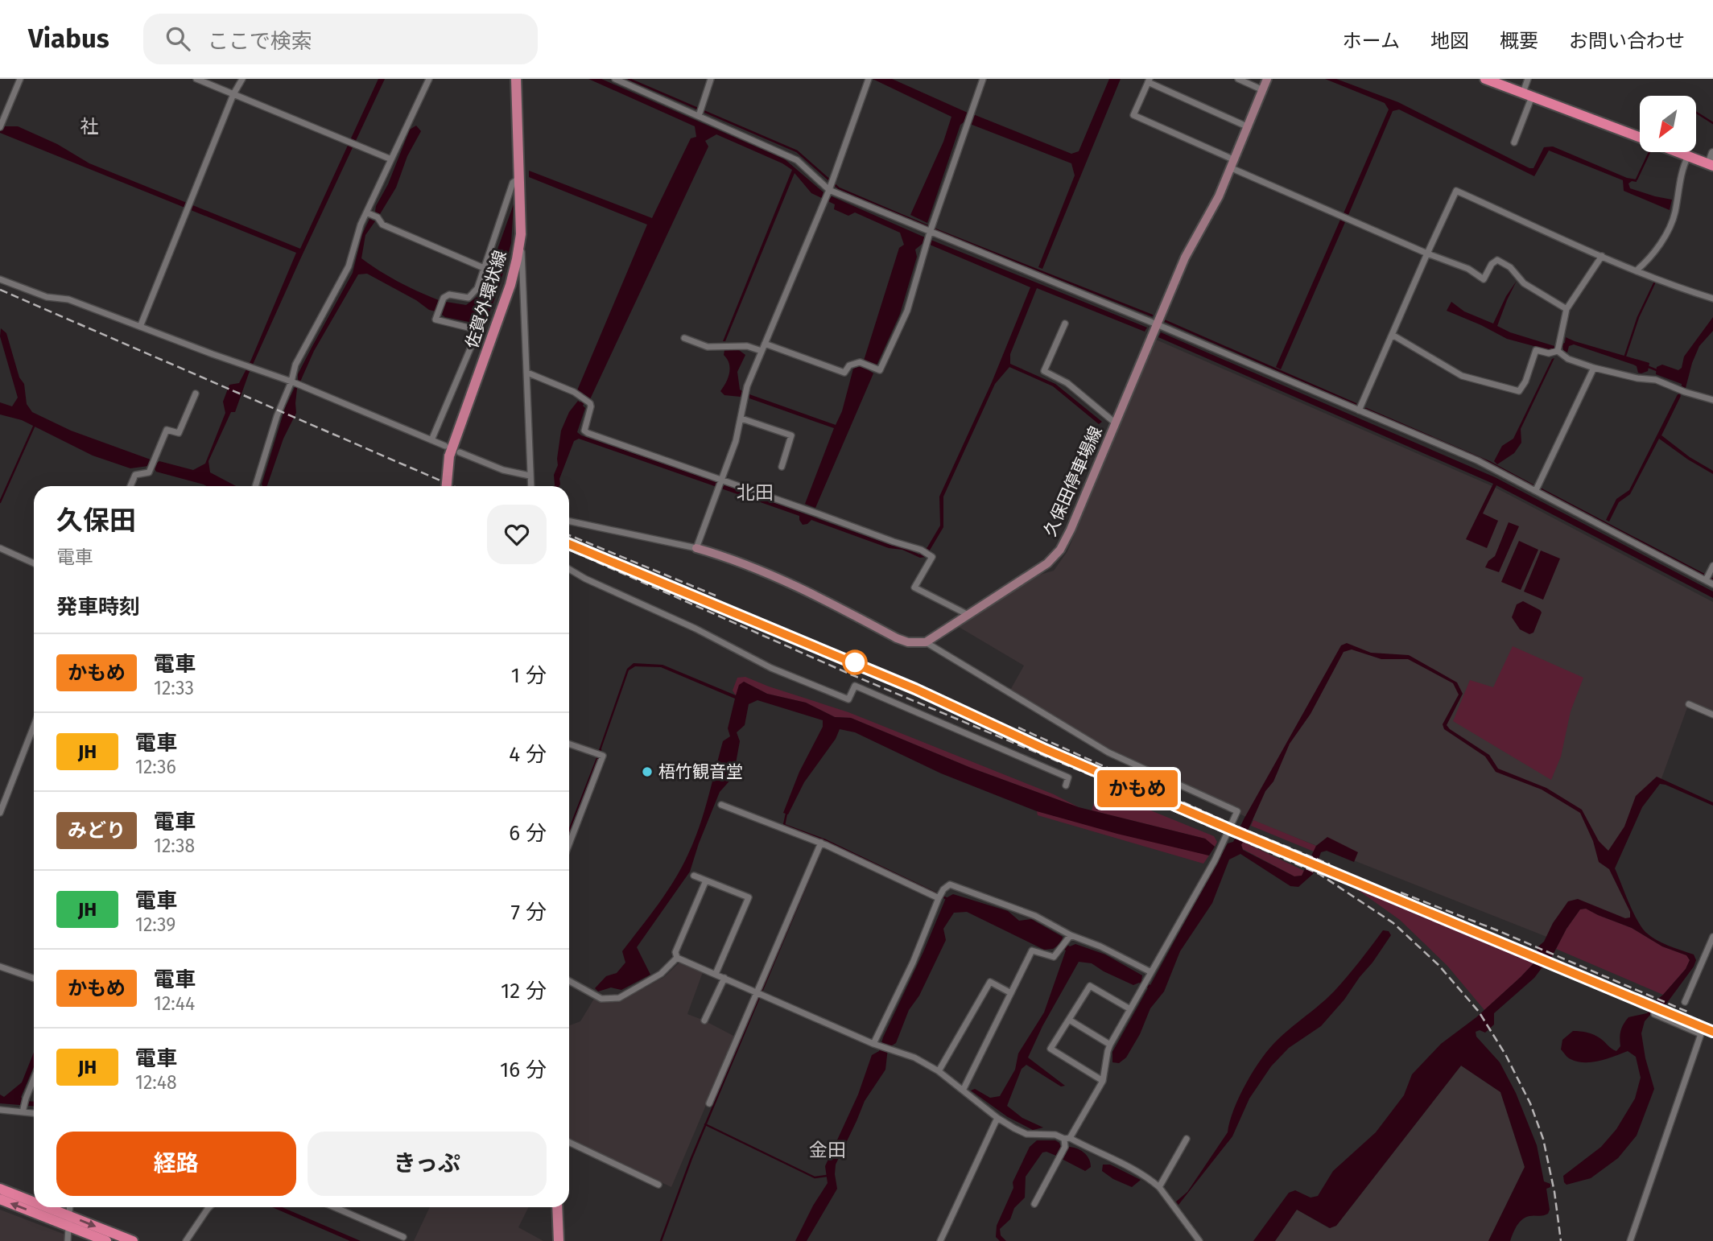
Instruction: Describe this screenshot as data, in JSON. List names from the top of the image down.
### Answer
{
  "streets": {
    "main road": ["佐賀外環状線", "久保田停車場線"]
  },
  "districts": ["社", "北田", "金田"],
  "places": ["梧竹観音堂"],
  "north": "bottom left",
  "page": {
    "header": "Viabus",
    "search": "ここで検索",
    "nav": [
      "ホーム",
      "地図",
      "概要",
      "お問い合わせ"
    ],
    "on_map": "かもめ",
    "heading": [
      ["久保田", "電車"],
      "発車時刻"
    ],
    "list": [
      {
        "mark": "かもめ",
        "name": "電車",
        "note": "12:33",
        "value": "1 分"
      },
      {
        "mark": "JH",
        "name": "電車",
        "note": "12:36",
        "value": "4 分"
      },
      {
        "mark": "みどり",
        "name": "電車",
        "note": "12:38",
        "value": "6 分"
      },
      {
        "mark": "JH",
        "name": "電車",
        "note": "12:39",
        "value": "7 分"
      },
      {
        "mark": "かもめ",
        "name": "電車",
        "note": "12:44",
        "value": "12 分"
      },
      {
        "mark": "JH",
        "name": "電車",
        "note": "12:48",
        "value": "16 分"
      }
    ],
    "buttons": ["経路", "きっぷ"]
  }
}
